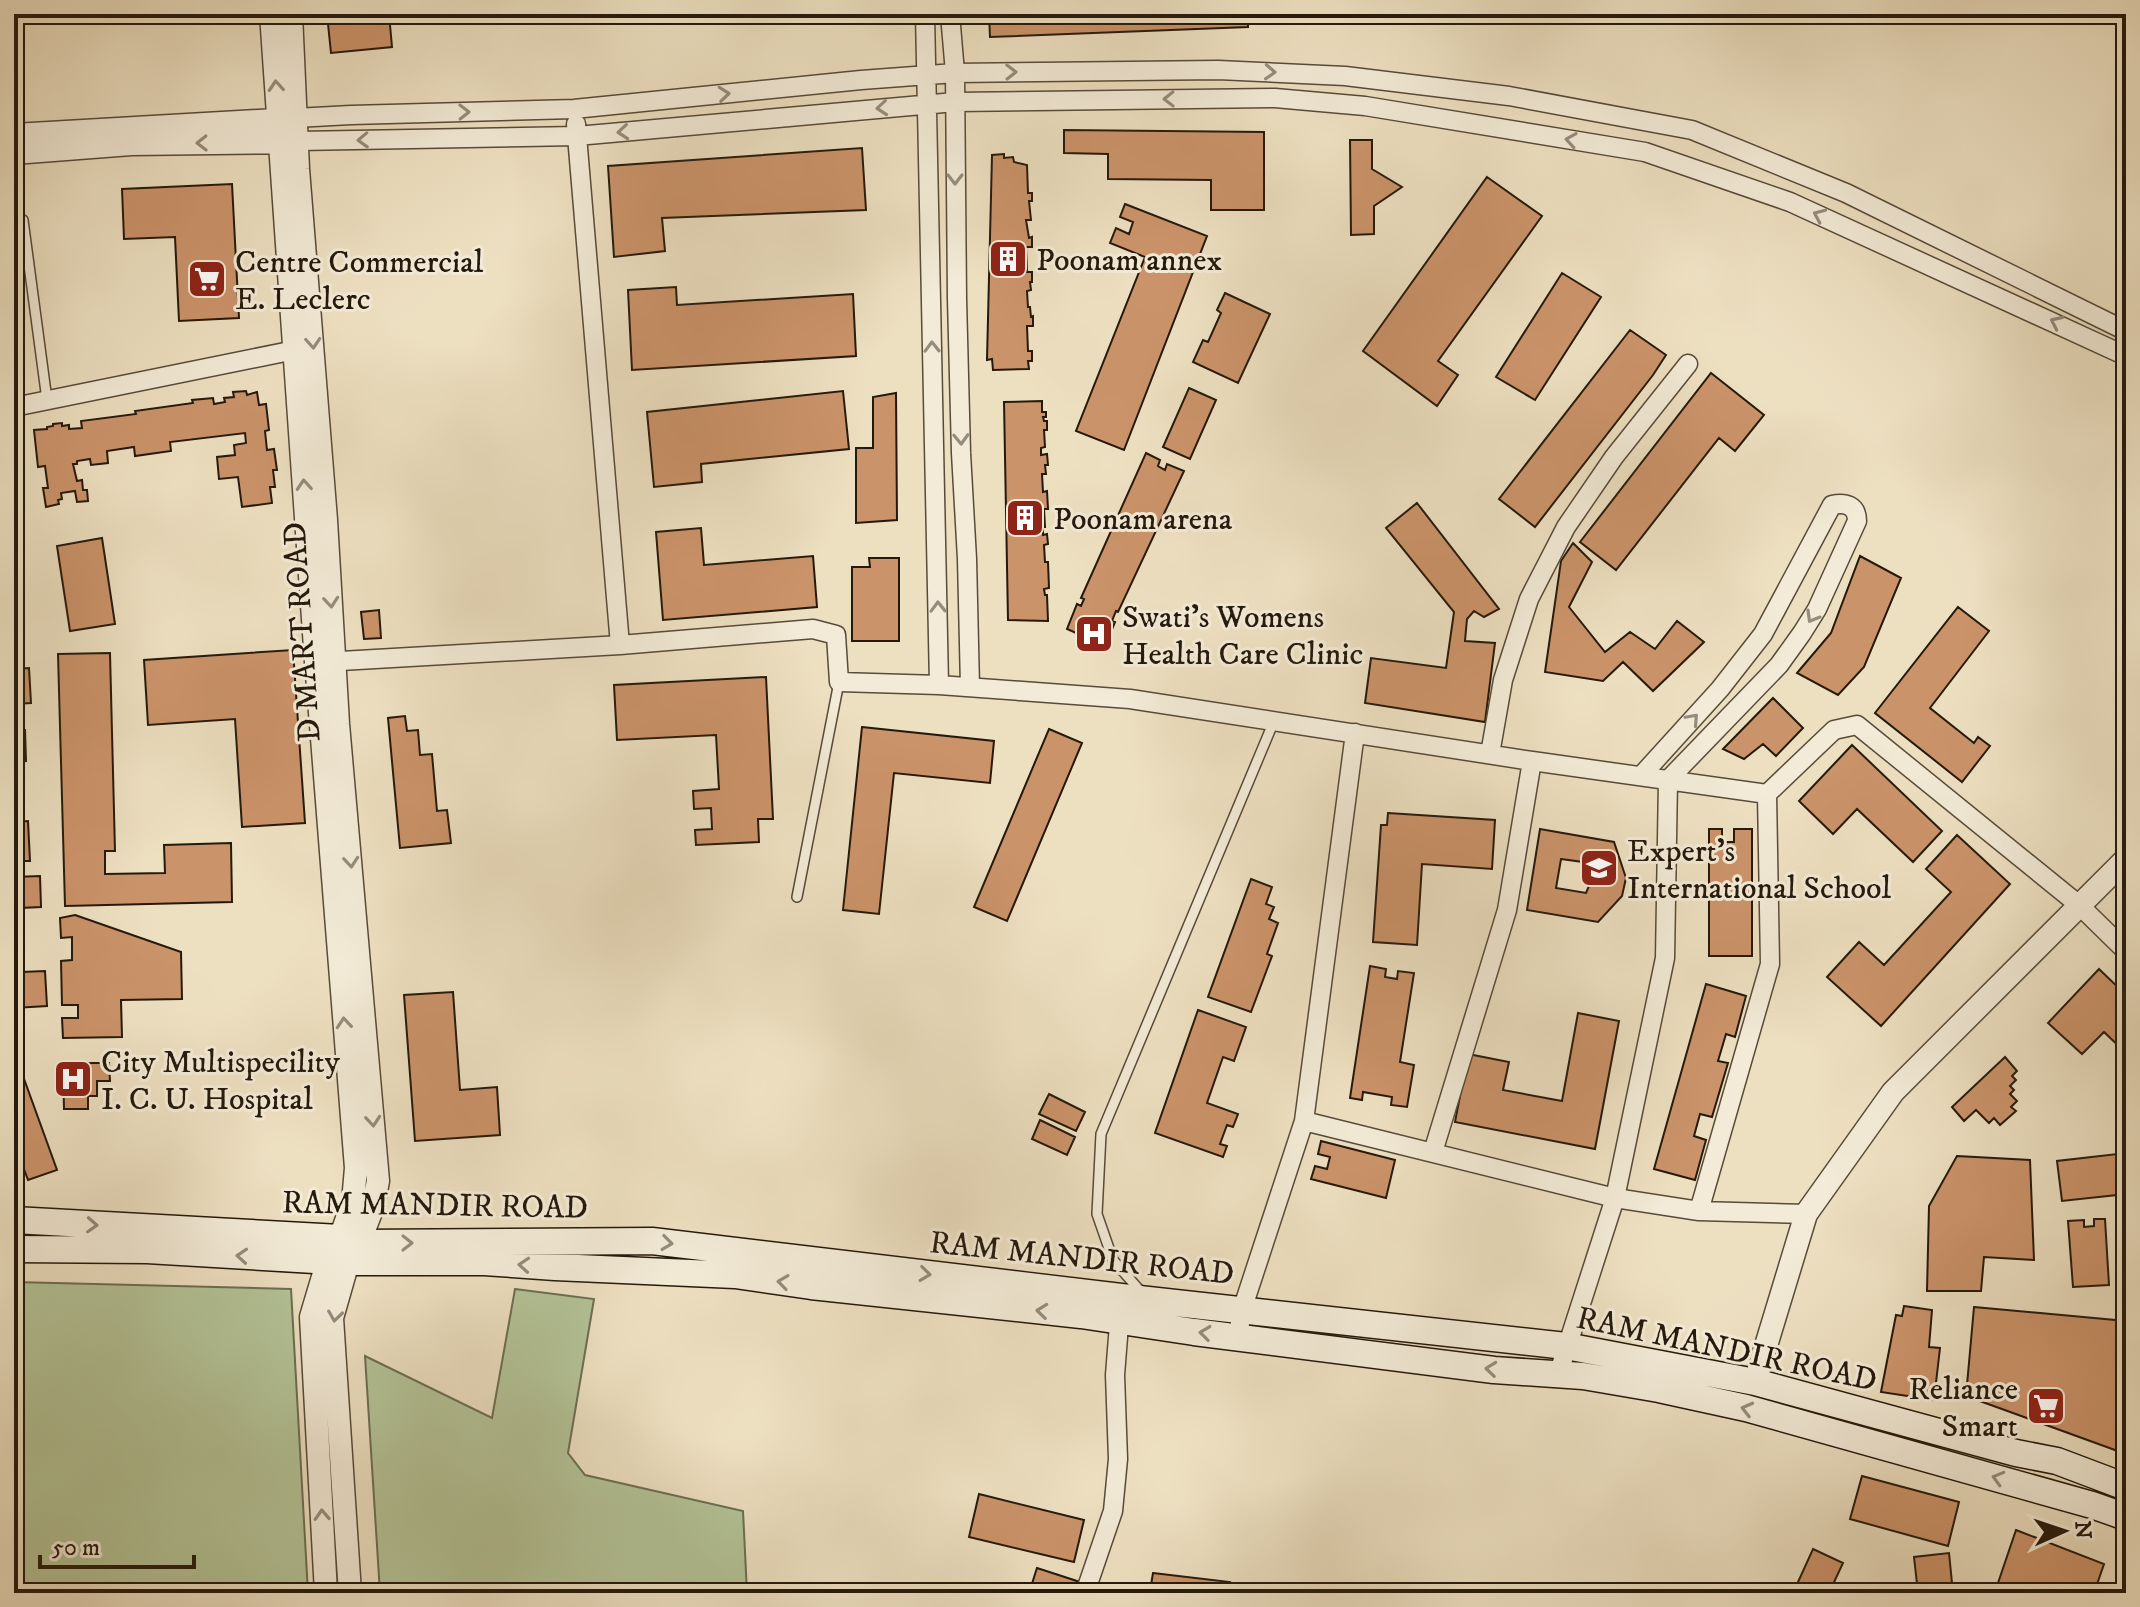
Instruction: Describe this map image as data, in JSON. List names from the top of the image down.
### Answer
{
  "streets": {
    "main road": ["RAM MANDIR ROAD"],
    "street": ["D MART ROAD"]
  },
  "crossings": [
    ["D MART ROAD", "RAM MANDIR ROAD"]
  ],
  "places": {
    "building": ["Poonam annex", "Poonam arena"],
    "supermarket": ["Centre Commercial E. Leclerc", "Reliance Smart"],
    "hospital": ["Swati's Womens Health Care Clinic", "City Multispecility I. C. U. Hospital"],
    "school or university": ["Expert's International School"]
  },
  "scale_bar": "50 m",
  "north": "right"
}
